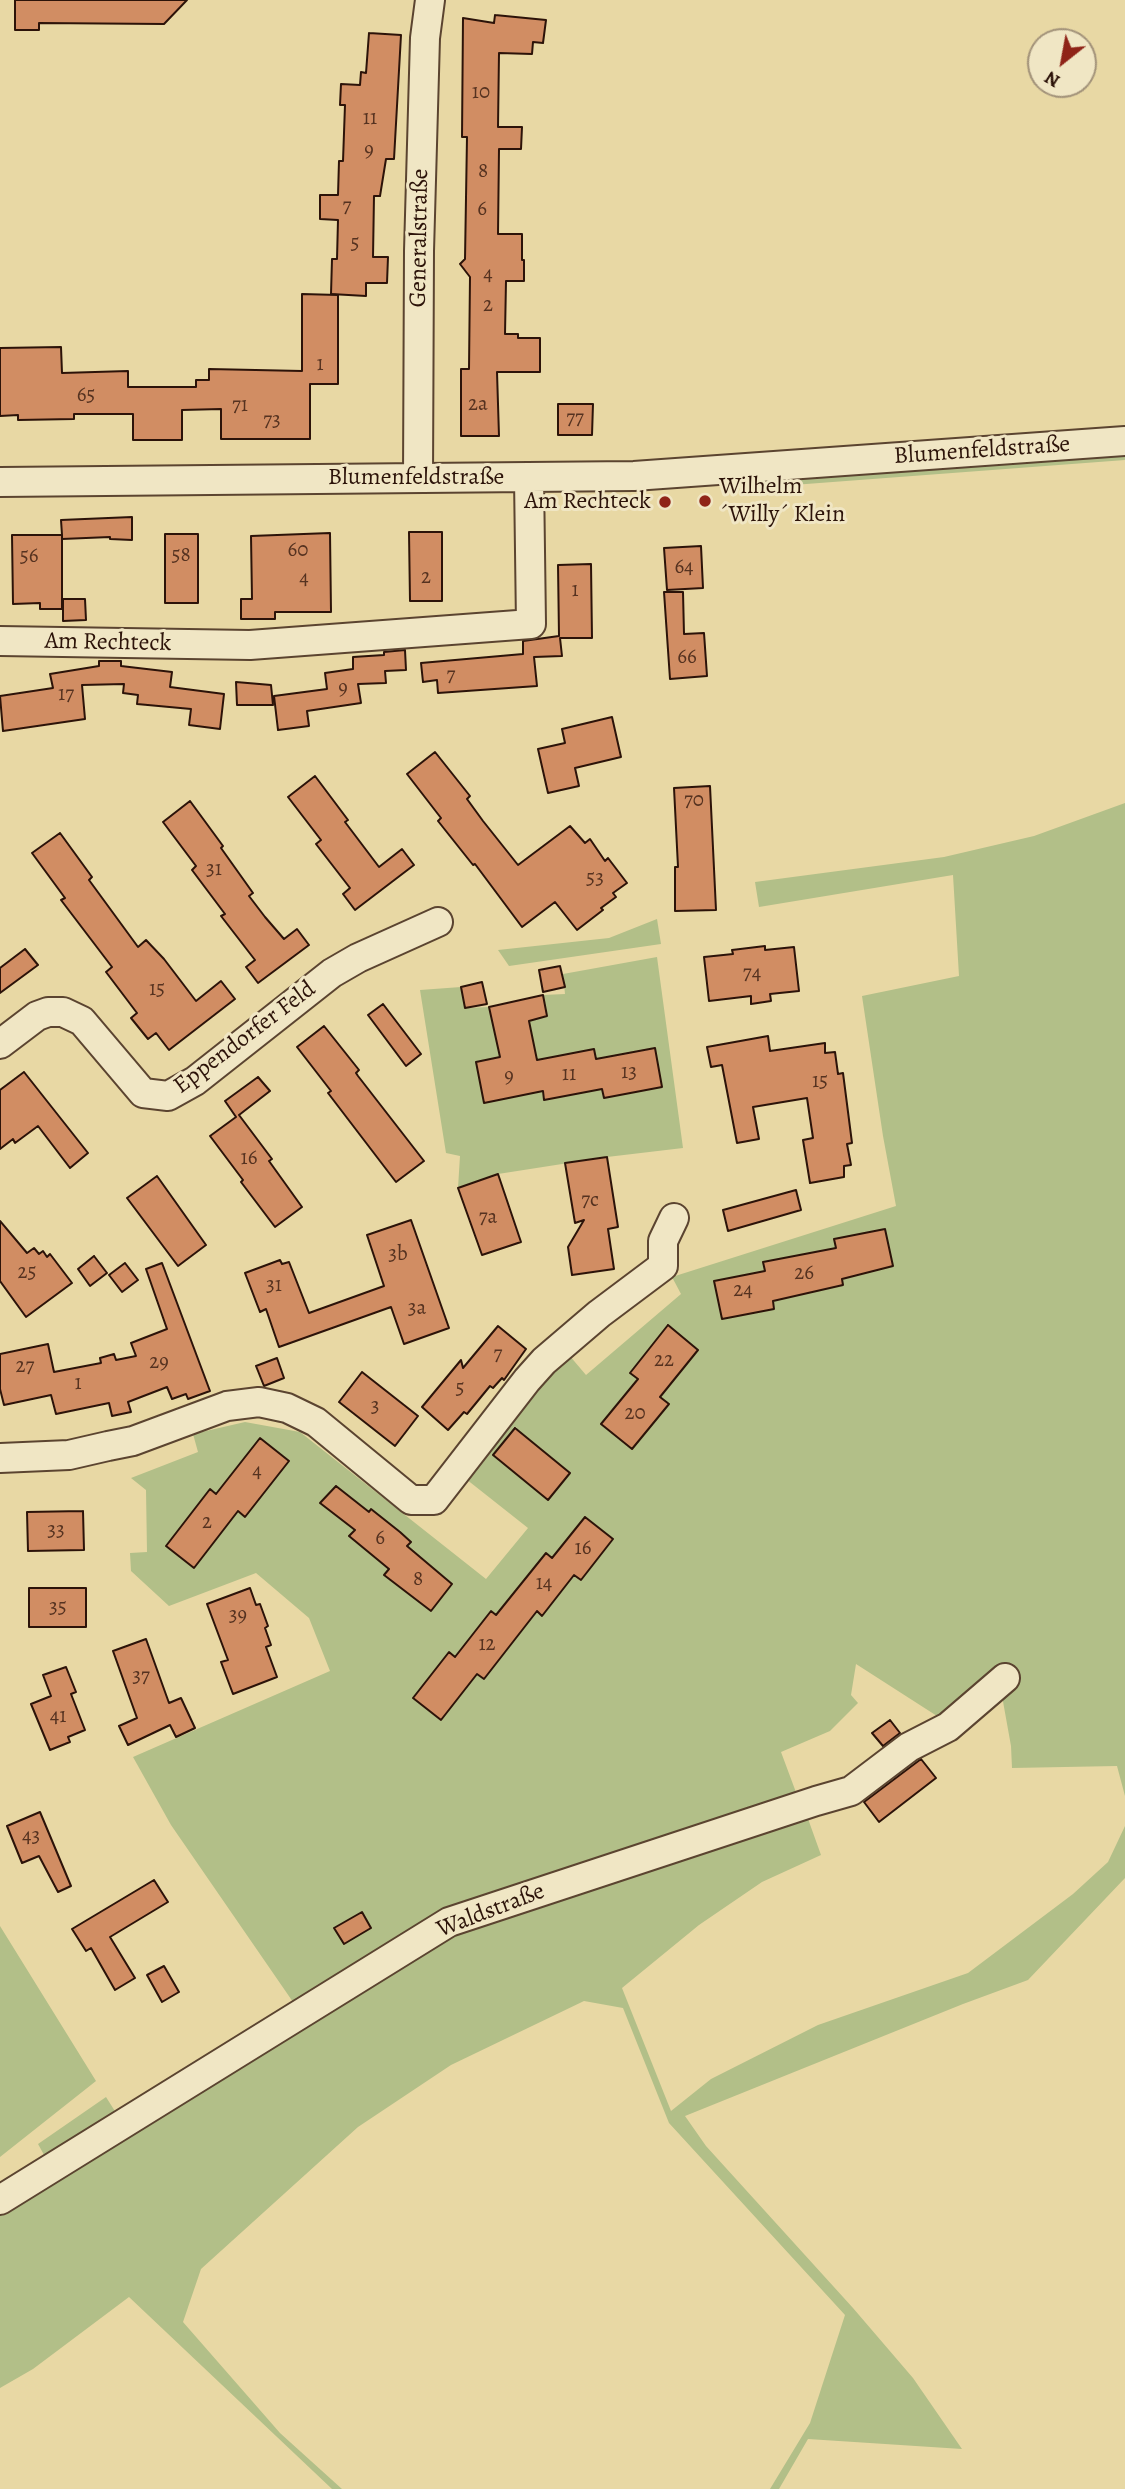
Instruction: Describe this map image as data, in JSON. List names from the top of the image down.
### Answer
{
  "streets": {
    "street": [
      "Generalstraße",
      "Blumenfeldstraße",
      "Am Rechteck",
      "Eppendorfer Feld",
      "Waldstraße"
    ]
  },
  "crossings": [
    ["Generalstraße", "Blumenfeldstraße"],
    ["Blumenfeldstraße", "Am Rechteck"]
  ],
  "places": ["Wilhelm ´Willy´ Klein", "Am Rechteck"],
  "house_numbers": [
    "10",
    "11",
    "9",
    "8",
    "7",
    "6",
    "5",
    "4",
    "2",
    "1",
    "65",
    "2a",
    "71",
    "77",
    "73",
    "60",
    "58",
    "56",
    "64",
    "2",
    "4",
    "1",
    "66",
    "7",
    "9",
    "17",
    "70",
    "31",
    "53",
    "74",
    "15",
    "13",
    "11",
    "9",
    "15",
    "16",
    "7c",
    "7a",
    "3b",
    "25",
    "26",
    "31",
    "24",
    "3a",
    "7",
    "22",
    "29",
    "27",
    "1",
    "5",
    "3",
    "20",
    "4",
    "2",
    "33",
    "6",
    "16",
    "8",
    "14",
    "35",
    "39",
    "12",
    "37",
    "41",
    "43"
  ],
  "north": "bottom left"
}
